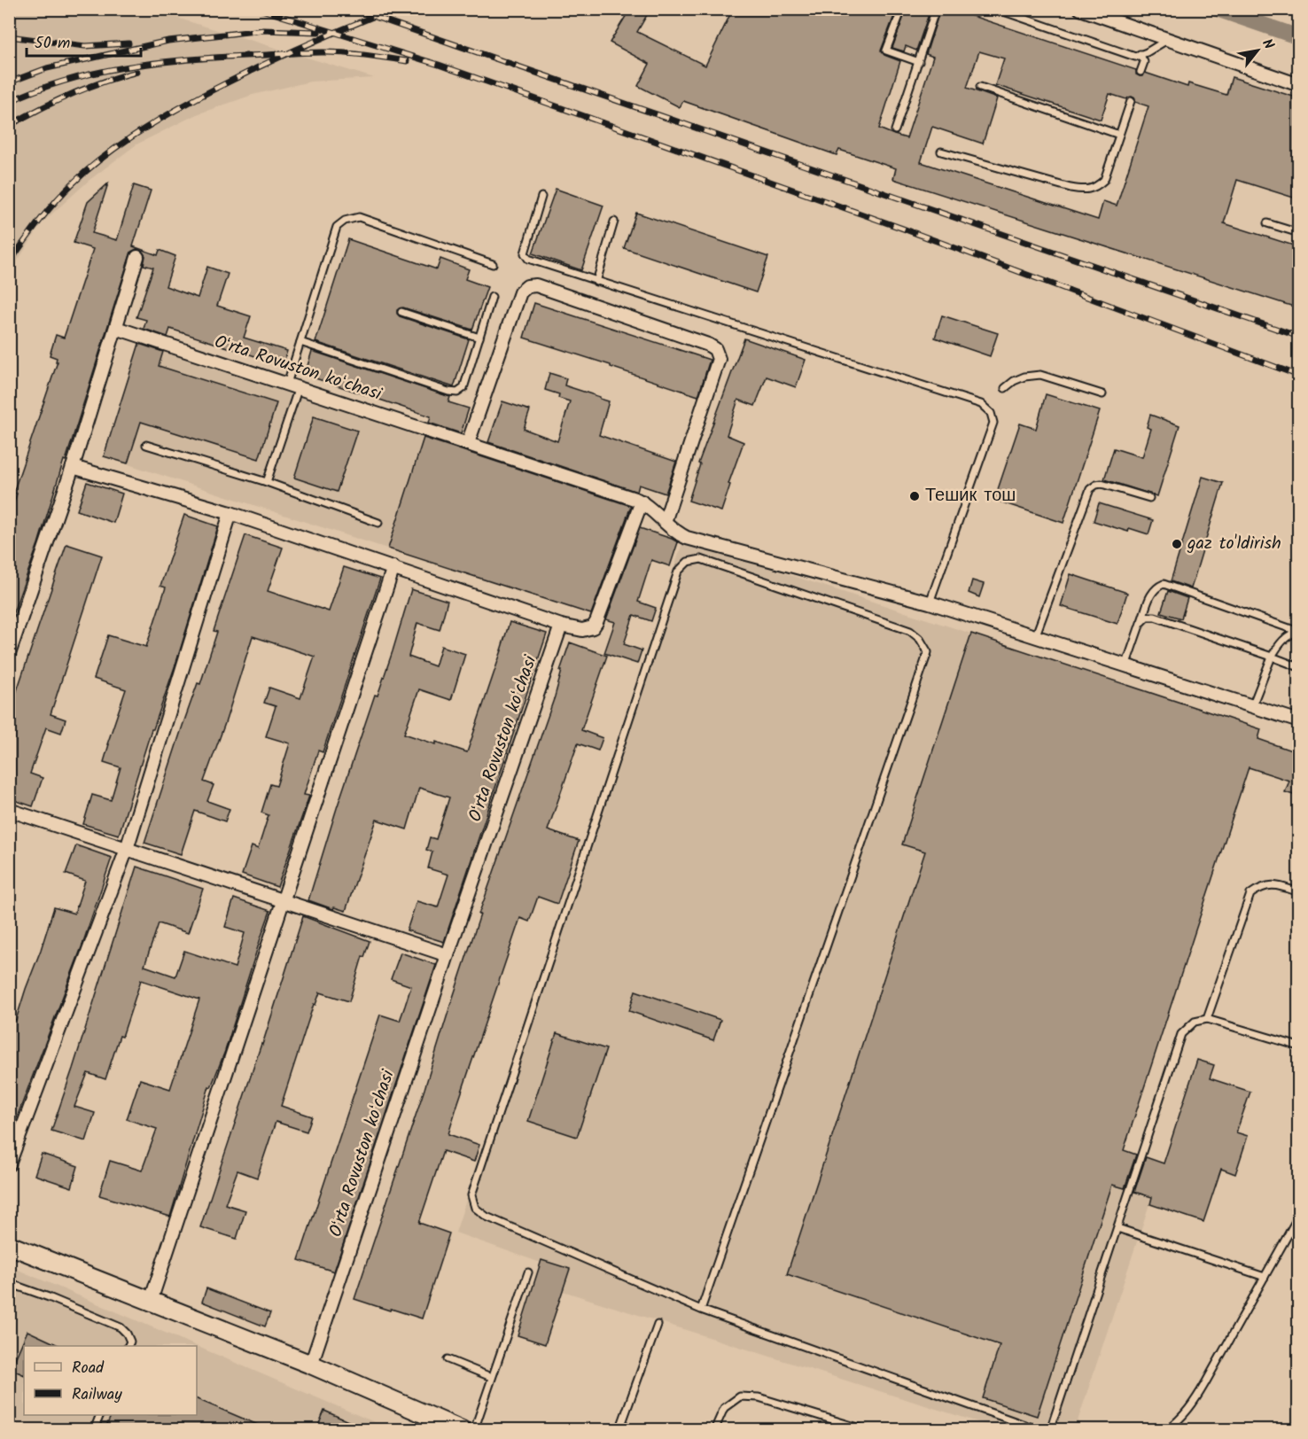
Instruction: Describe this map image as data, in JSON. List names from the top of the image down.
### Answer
{
  "streets": {
    "street": ["Oʻrta Rovuston koʻchasi"]
  },
  "places": ["Тешик тош", "gaz to'ldirish"],
  "legend": ["Road", "Railway"],
  "scale_bar": "50 m",
  "north": "top right"
}
